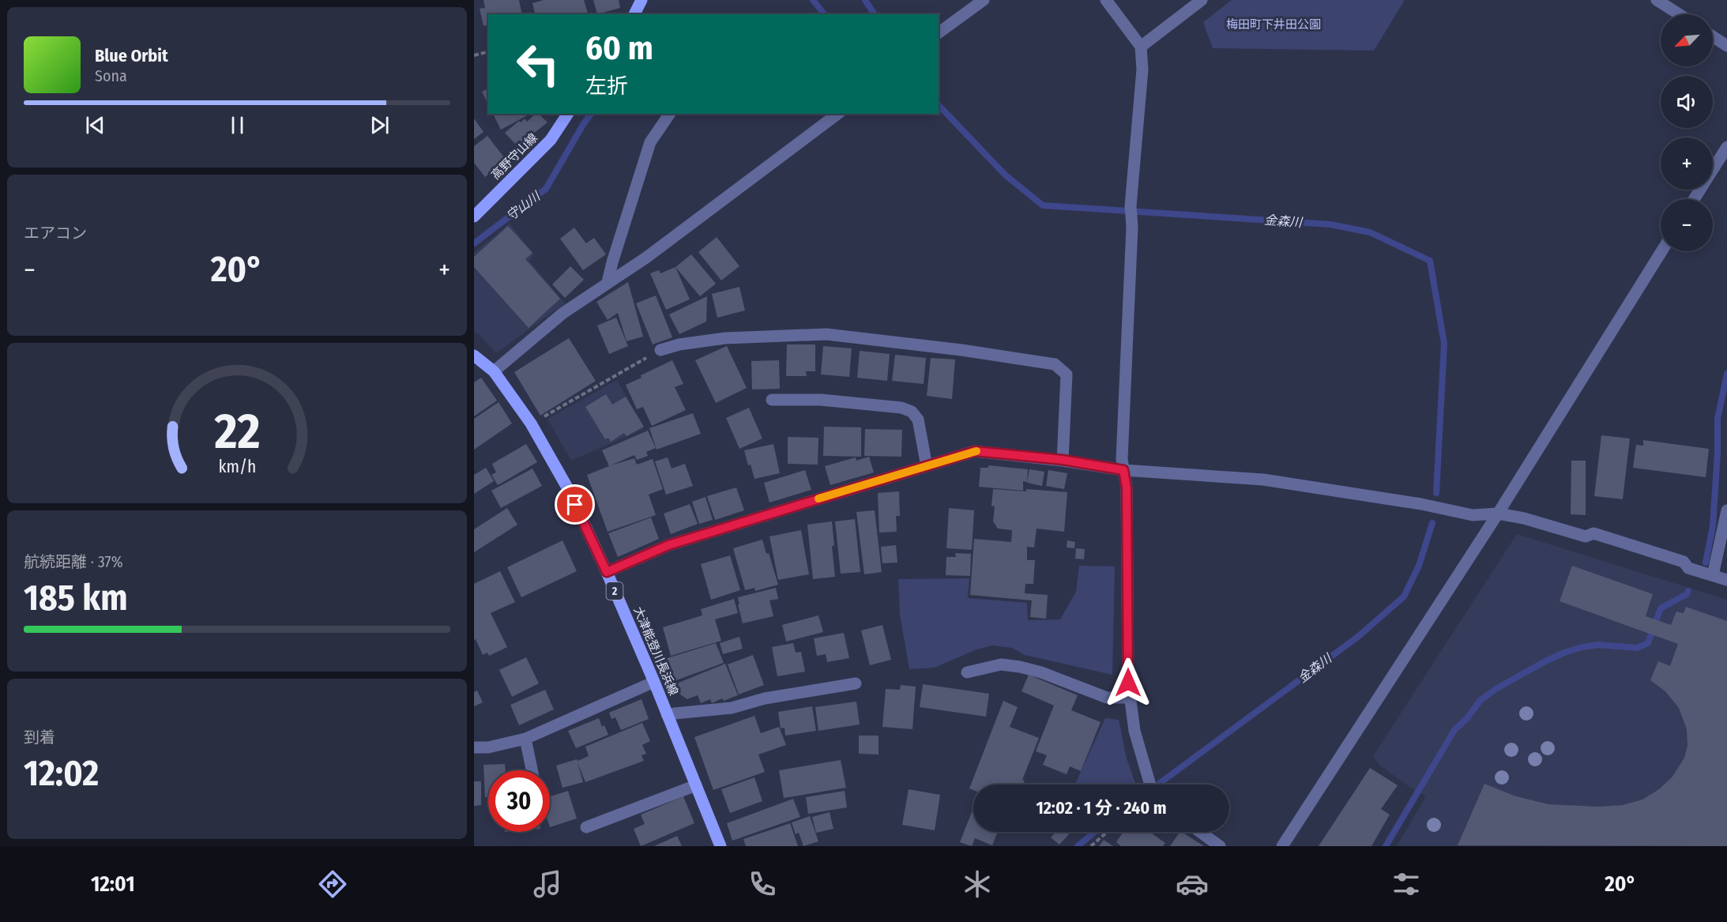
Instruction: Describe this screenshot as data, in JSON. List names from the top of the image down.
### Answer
{
  "streets": {
    "main road": ["高野守山線", "2", "大津能登川長浜線"]
  },
  "water": ["守山川", "金森川"],
  "parks": ["梅田町下井田公園"],
  "north": "bottom left",
  "page": {
    "map_buttons": ["+", "−"],
    "turn": ["60 m", "左折"],
    "song": ["Blue Orbit", "Sona"],
    "tile": [
      "エアコン",
      ["航続距離 · 37%", "185 km"],
      ["到着", "12:02"]
    ],
    "heat": ["−", "20°", "+"],
    "limit": "30",
    "trip": "12:02 · 1 分 · 240 m",
    "tabs": ["12:01", "20°"],
    "gauge": ["22", "km/h"]
  }
}
